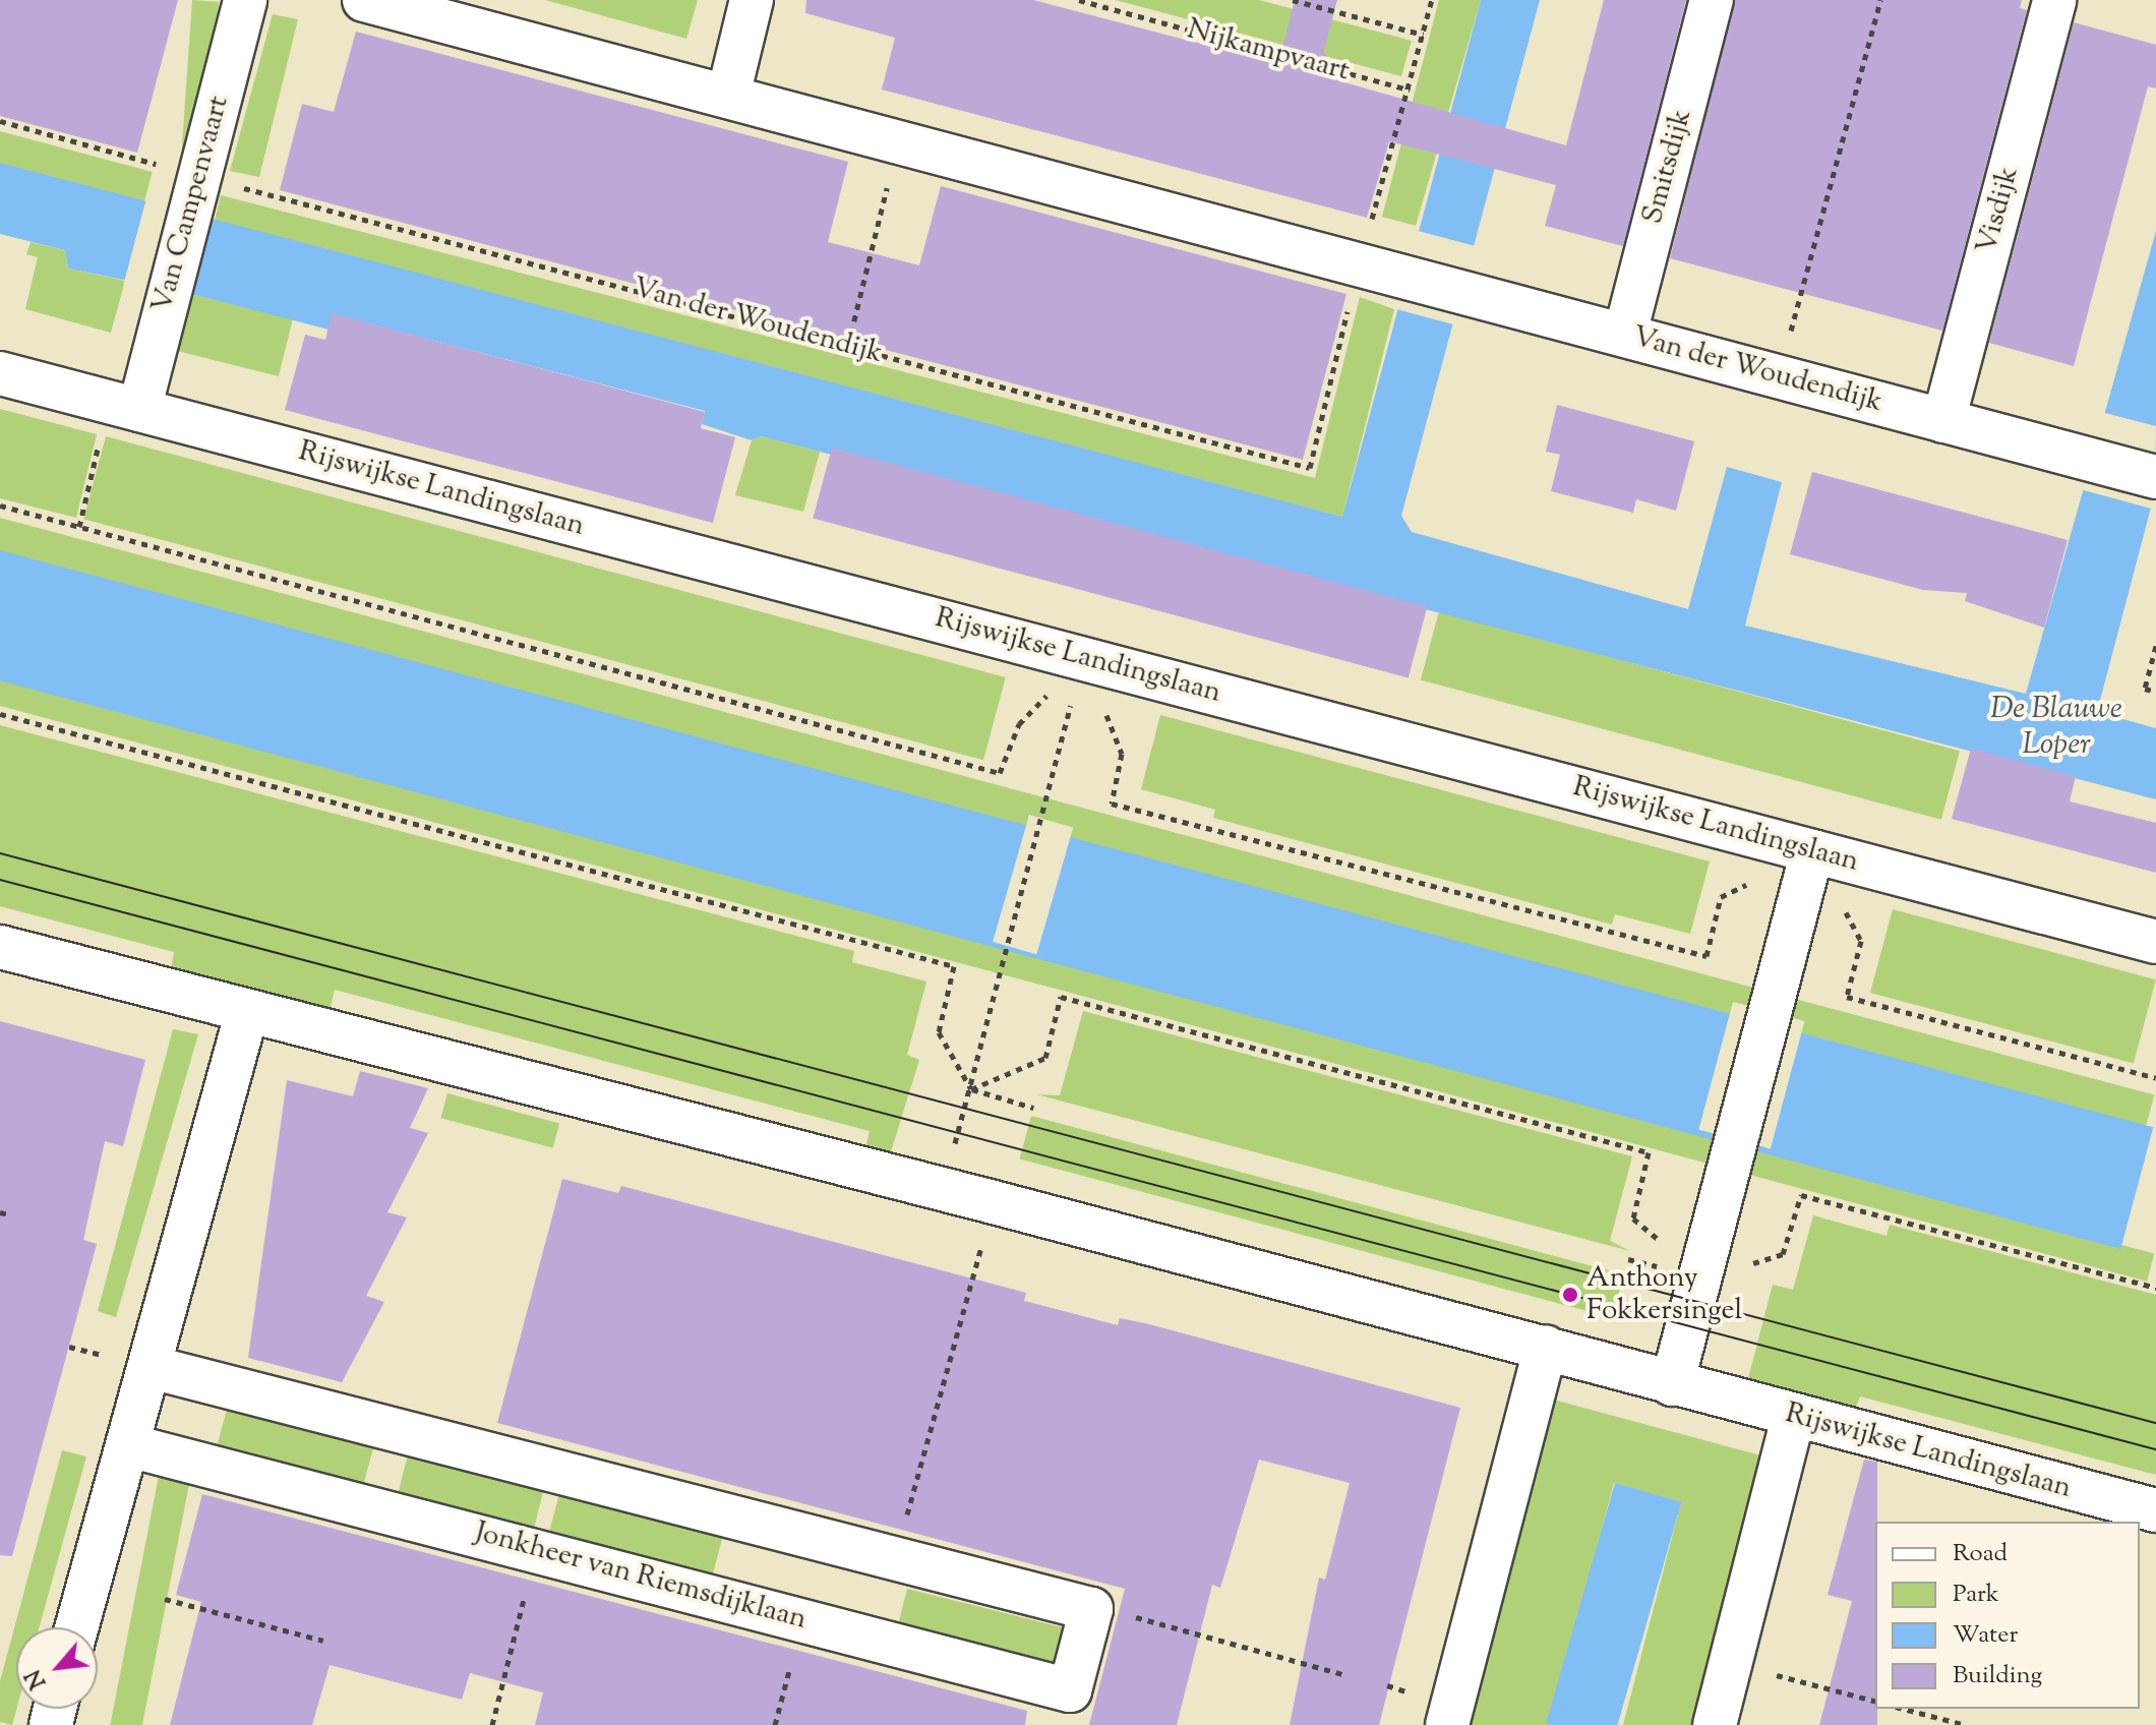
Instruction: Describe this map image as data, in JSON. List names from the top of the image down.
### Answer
{
  "streets": {
    "street": [
      "Smitsdijk",
      "Van Campenvaart",
      "Visdijk",
      "Van der Woudendijk",
      "Rijswijkse Landingslaan",
      "Jonkheer van Riemsdijklaan"
    ],
    "path": ["Nijkampvaart"]
  },
  "crossings": [
    ["Smitsdijk", "Van der Woudendijk"],
    ["Van Campenvaart", "Van der Woudendijk"],
    ["Van Campenvaart", "Rijswijkse Landingslaan"],
    ["Visdijk", "Van der Woudendijk"]
  ],
  "water": ["De Blauwe Loper"],
  "places": ["Anthony Fokkersingel"],
  "legend": [
    "Road",
    "Park",
    "Water",
    "Building"
  ],
  "north": "bottom left"
}
